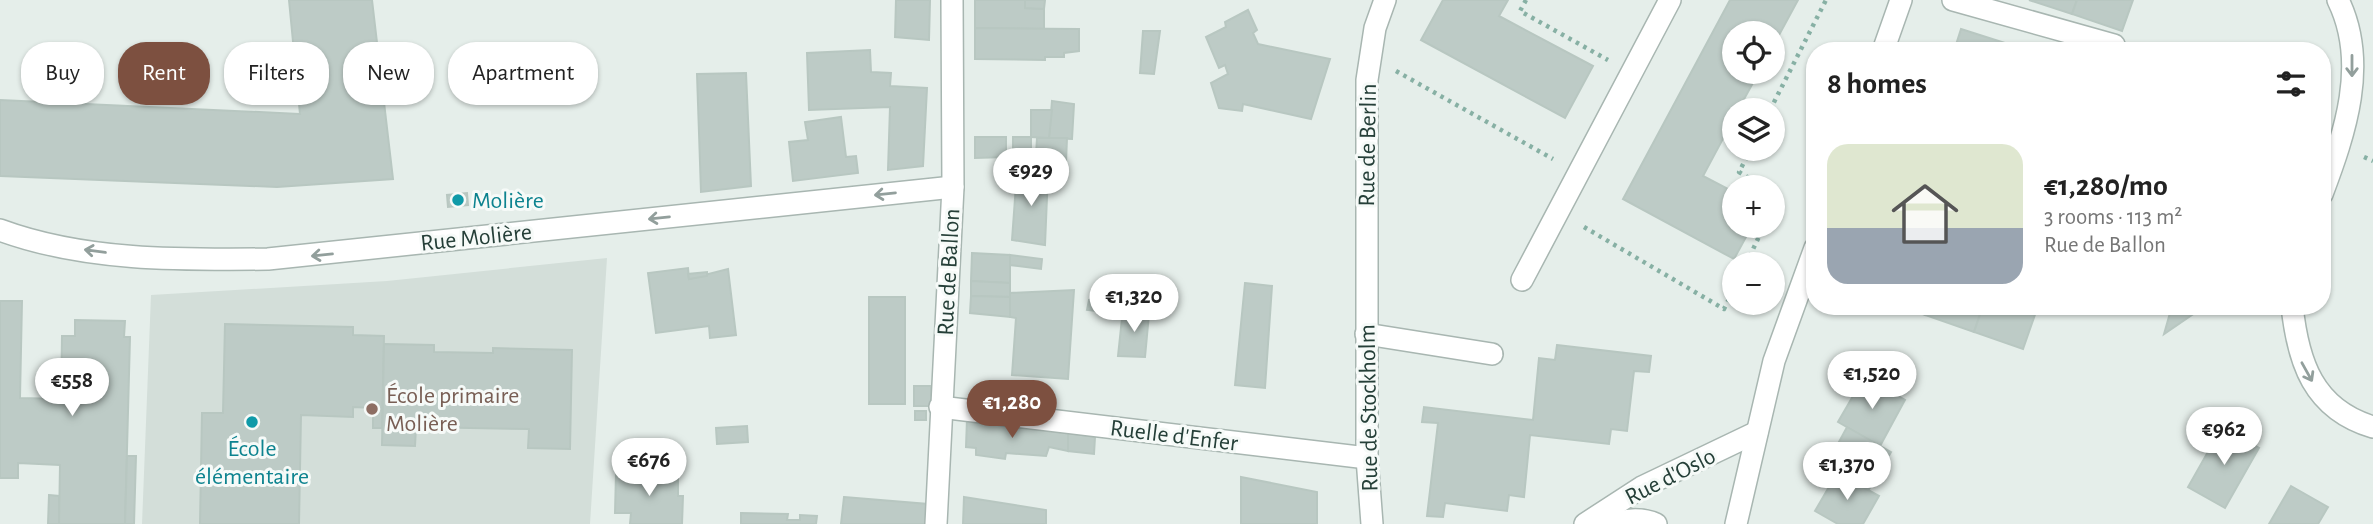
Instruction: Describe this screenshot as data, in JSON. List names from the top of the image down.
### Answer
{
  "streets": {
    "street": [
      "Rue de Berlin",
      "Rue Molière",
      "Rue de Ballon",
      "Rue de Stockholm",
      "Ruelle d'Enfer",
      "Rue d'Oslo"
    ]
  },
  "crossings": [
    ["Rue de Berlin", "Rue de Stockholm"],
    ["Rue Molière", "Rue de Ballon"],
    ["Rue de Ballon", "Ruelle d'Enfer"],
    ["Rue de Stockholm", "Ruelle d'Enfer"]
  ],
  "one_way": ["Rue Molière"],
  "places": ["Molière", "École primaire Molière", "École élémentaire"],
  "page": {
    "map_buttons": ["+", "−"],
    "chip": [
      "Buy",
      "Rent",
      "Filters",
      "New",
      "Apartment"
    ],
    "heading": "8 homes",
    "list": [
      {
        "name": "€1,280/mo",
        "note": "3 rooms · 113 m² · Rue de Ballon"
      }
    ],
    "price": [
      "€929",
      "€1,320",
      "€1,520",
      "€558",
      "€1,280",
      "€962",
      "€676",
      "€1,370"
    ]
  }
}
